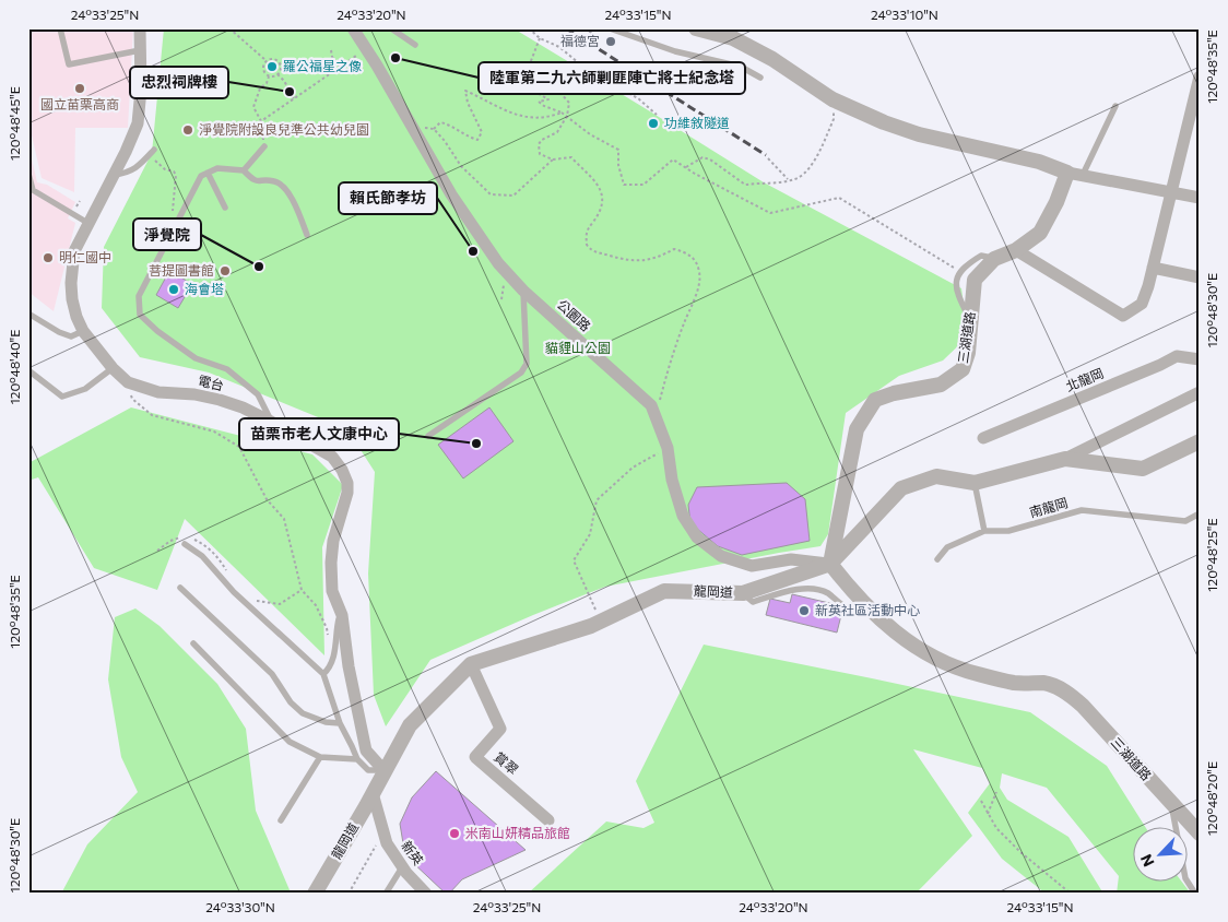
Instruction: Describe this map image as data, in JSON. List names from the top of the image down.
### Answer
{
  "streets": {
    "street": [
      "公園路",
      "三湖道路",
      "北龍岡",
      "電台",
      "龍岡道",
      "賞翠",
      "新英"
    ],
    "lane": ["南龍岡"]
  },
  "crossings": [
    ["公園路", "三湖道路"],
    ["公園路", "龍岡道"],
    ["三湖道路", "龍岡道"],
    ["電台", "龍岡道"],
    ["龍岡道", "賞翠"],
    ["龍岡道", "新英"]
  ],
  "parks": ["貓貍山公園"],
  "places": [
    "福德宮",
    "陸軍第二九六師剿匪陣亡將士紀念塔",
    "羅公福星之像",
    "國立苗栗高商",
    "忠烈祠牌樓",
    "功維敘隧道",
    "淨覺院附設良兒準公共幼兒園",
    "賴氏節孝坊",
    "明仁國中",
    "淨覺院",
    "菩提圖書館",
    "海會塔",
    "苗栗市老人文康中心",
    "新英社區活動中心",
    "米南山妍精品旅館"
  ],
  "north": "bottom left",
  "coordinates": [
    "24°33'25\"N",
    "24°33'20\"N",
    "24°33'15\"N",
    "24°33'10\"N",
    "120°48'35\"E",
    "120°48'45\"E",
    "120°48'30\"E",
    "120°48'40\"E",
    "120°48'25\"E",
    "120°48'20\"E",
    "24°33'30\"N"
  ]
}
